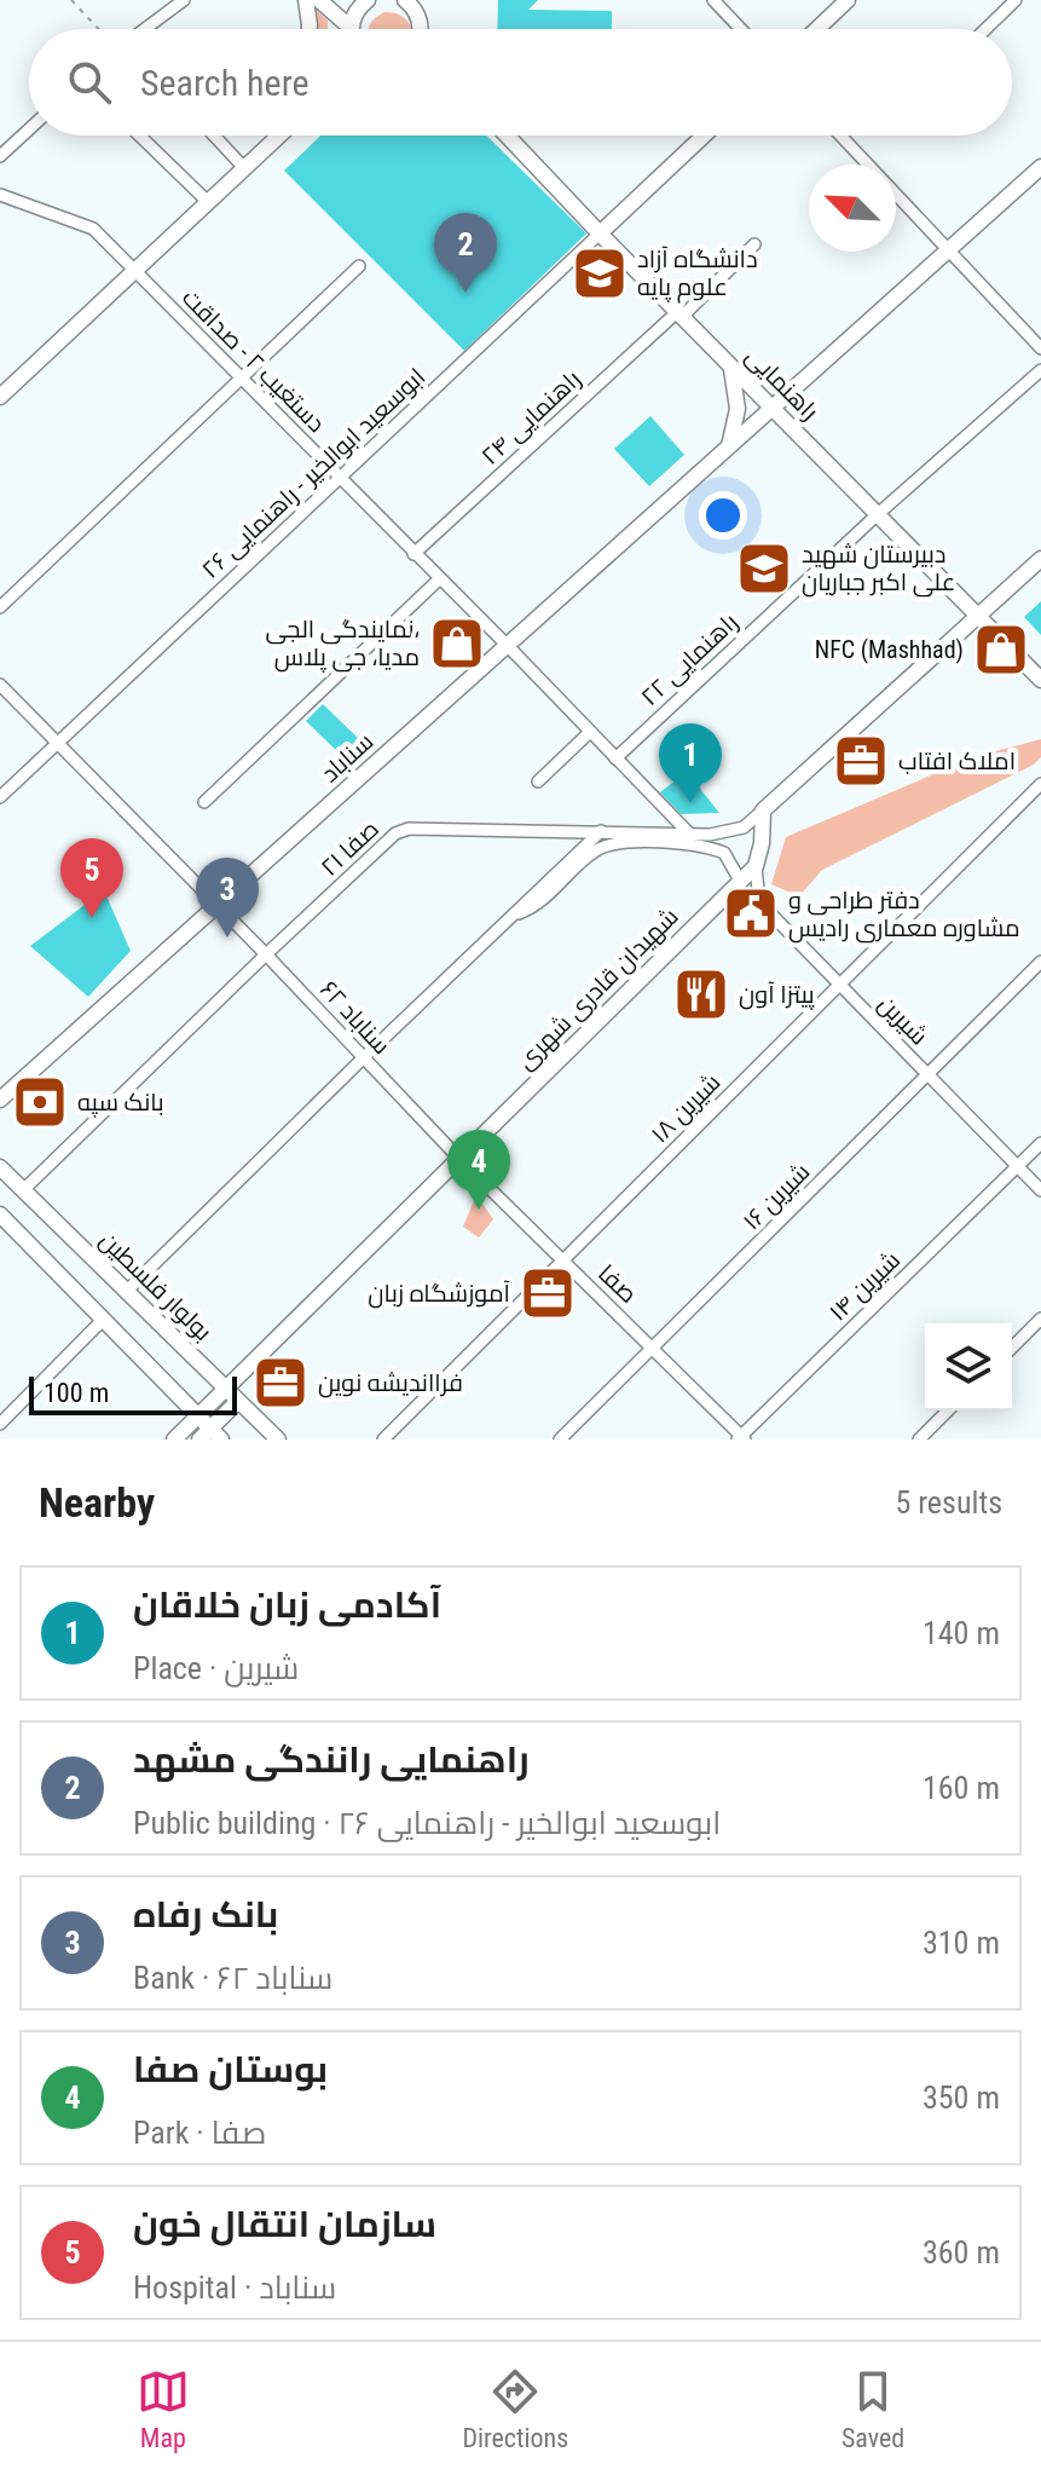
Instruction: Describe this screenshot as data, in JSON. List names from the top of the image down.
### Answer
{
  "streets": {
    "main road": [
      "راهنمایی",
      "سناباد",
      "شهیدان قادری شهری",
      "بولوار فلسطین"
    ],
    "street": [
      "دستغیب ۲ - صداقت",
      "راهنمایی ۲۴",
      "ابوسعید ابوالخیر - راهنمایی ۲۶",
      "راهنمایی ۲۲",
      "صفا ۲۱",
      "سناباد ۶۲",
      "شیرین",
      "شیرین ۱۸",
      "شیرین ۱۶",
      "صفا",
      "شیرین ۱۴"
    ]
  },
  "crossings": [
    ["دستغیب ۲ - صداقت", "راهنمایی ۲۴"],
    ["دستغیب ۲ - صداقت", "ابوسعید ابوالخیر - راهنمایی ۲۶"],
    ["دستغیب ۲ - صداقت", "سناباد"],
    ["راهنمایی", "راهنمایی ۲۴"],
    ["راهنمایی", "ابوسعید ابوالخیر - راهنمایی ۲۶"],
    ["راهنمایی", "راهنمایی ۲۲"],
    ["راهنمایی", "سناباد"],
    ["ابوسعید ابوالخیر - راهنمایی ۲۶", "سناباد ۶۲"],
    ["سناباد", "سناباد ۶۲"],
    ["صفا ۲۱", "سناباد ۶۲"],
    ["صفا ۲۱", "بولوار فلسطین"],
    ["شهیدان قادری شهری", "سناباد ۶۲"],
    ["شهیدان قادری شهری", "شیرین"],
    ["شهیدان قادری شهری", "صفا"],
    ["شهیدان قادری شهری", "بولوار فلسطین"],
    ["سناباد ۶۲", "صفا"],
    ["شیرین", "شیرین ۱۸"],
    ["شیرین", "شیرین ۱۶"],
    ["شیرین", "شیرین ۱۴"],
    ["شیرین ۱۸", "صفا"],
    ["شیرین ۱۶", "صفا"],
    ["صفا", "شیرین ۱۴"]
  ],
  "places": {
    "school or university": ["دانشگاه آزاد علوم پایه", "دبیرستان شهید علی اکبر جباریان"],
    "shop": ["نمایندگی الجی، مدیا، جی پلاس", "NFC (Mashhad)"],
    "office": ["املاک افتاب", "آموزشگاه زبان", "فرااندیشه نوین"],
    "public building": ["دفتر طراحی و مشاوره معماری رادیس"],
    "restaurant": ["پیتزا آون"],
    "bank": ["بانک سپه"]
  },
  "scale_bar": "100 m",
  "north": "top left",
  "page": {
    "search": "Search here",
    "pins": [
      "2",
      "1",
      "5",
      "3",
      "4"
    ],
    "scale": "100 m",
    "heading": ["Nearby", "5 results"],
    "list": [
      {
        "mark": "1",
        "name": "آکادمی زبان خلاقان",
        "note": "Place · شیرین",
        "value": "140 m"
      },
      {
        "mark": "2",
        "name": "راهنمایی رانندگی مشهد",
        "note": "Public building · ابوسعید ابوالخیر - راهنمایی ۲۶",
        "value": "160 m"
      },
      {
        "mark": "3",
        "name": "بانک رفاه",
        "note": "Bank · سناباد ۶۲",
        "value": "310 m"
      },
      {
        "mark": "4",
        "name": "بوستان صفا",
        "note": "Park · صفا",
        "value": "350 m"
      },
      {
        "mark": "5",
        "name": "سازمان انتقال خون",
        "note": "Hospital · سناباد",
        "value": "360 m"
      }
    ],
    "nav": ["Map", "Directions", "Saved"]
  }
}
